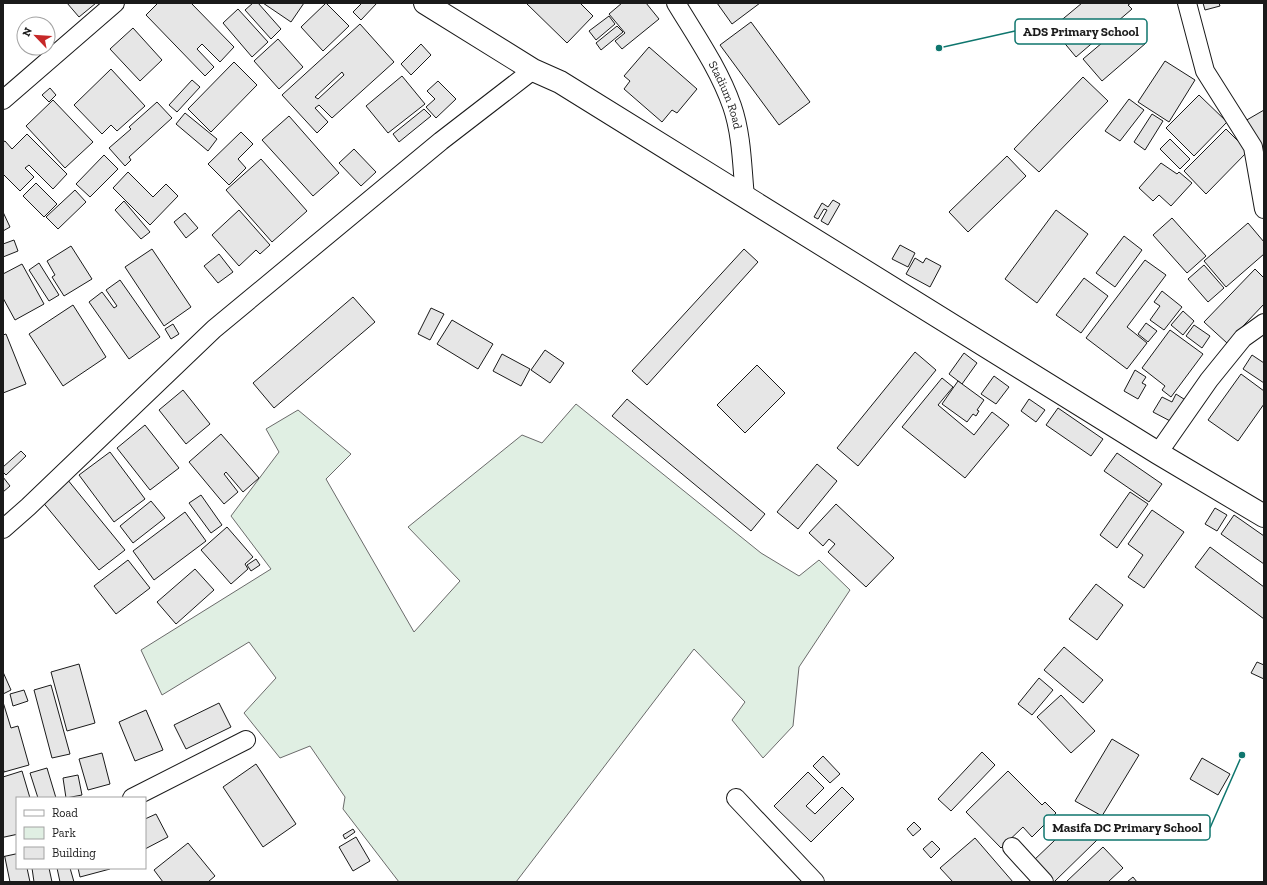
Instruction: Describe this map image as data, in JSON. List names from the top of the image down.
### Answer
{
  "streets": {
    "street": ["Stadium Road"]
  },
  "places": ["ADS Primary School", "Masifa DC Primary School"],
  "legend": ["Road", "Park", "Building"],
  "north": "top left"
}
